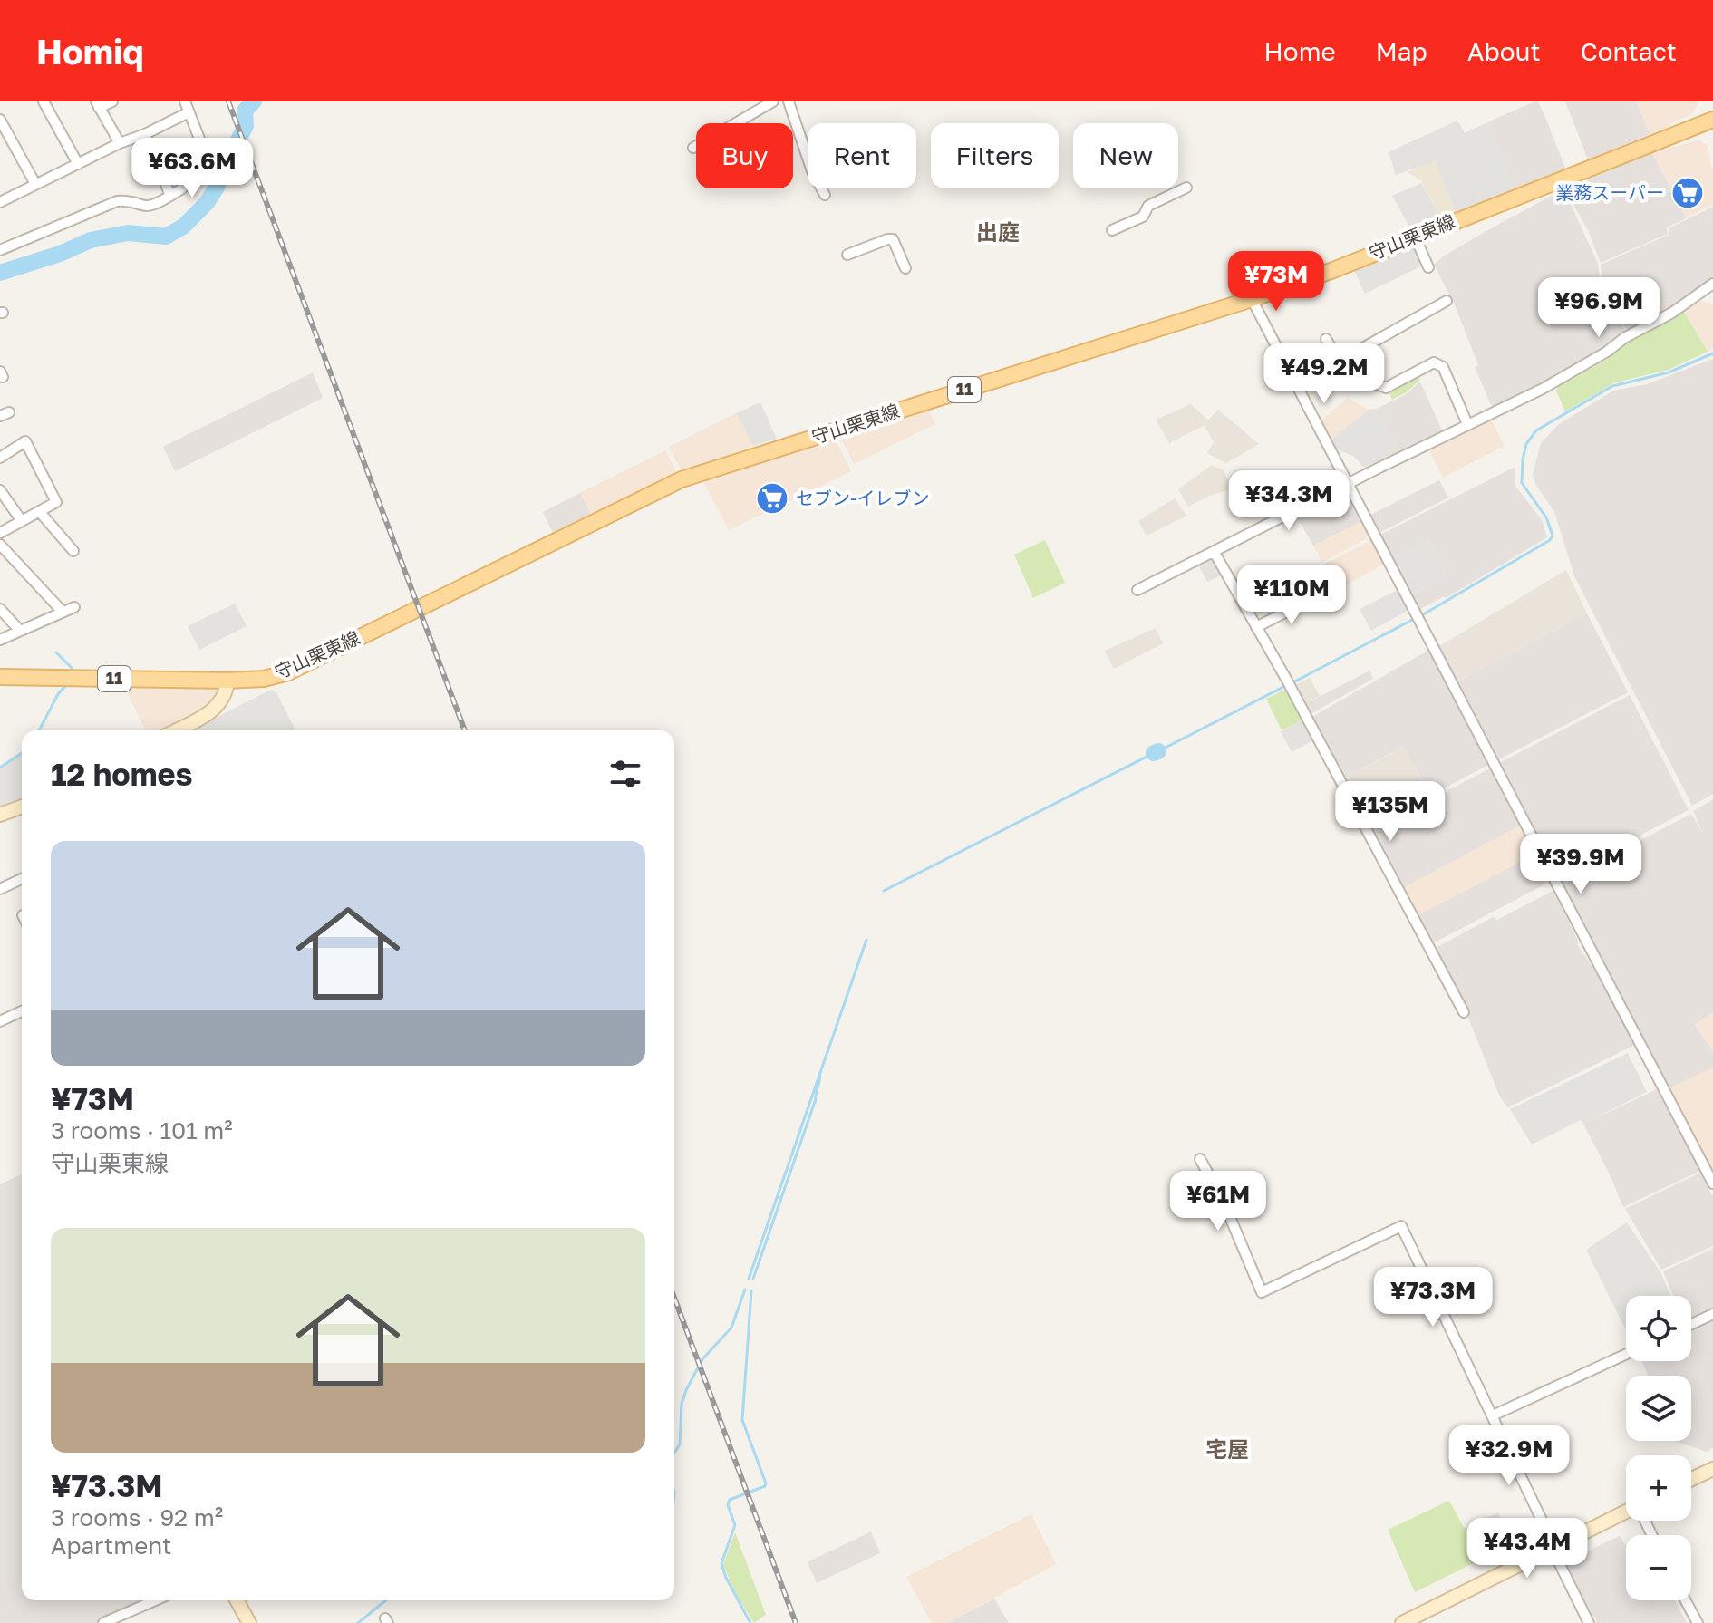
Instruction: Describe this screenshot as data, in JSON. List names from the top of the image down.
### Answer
{
  "streets": {
    "main road": ["守山栗東線", "11"]
  },
  "districts": ["出庭", "宅屋"],
  "places": {
    "supermarket": ["業務スーパー", "セブン-イレブン"]
  },
  "page": {
    "header": "Homiq",
    "nav": [
      "Home",
      "Map",
      "About",
      "Contact"
    ],
    "chip": [
      "Buy",
      "Rent",
      "Filters",
      "New"
    ],
    "price": [
      "¥63.6M",
      "¥73M",
      "¥96.9M",
      "¥49.2M",
      "¥34.3M",
      "¥110M",
      "¥135M",
      "¥39.9M",
      "¥61M",
      "¥73.3M",
      "¥32.9M",
      "¥43.4M"
    ],
    "heading": "12 homes",
    "list": [
      {
        "name": "¥73M",
        "note": "3 rooms · 101 m² · 守山栗東線"
      },
      {
        "name": "¥73.3M",
        "note": "3 rooms · 92 m² · Apartment"
      }
    ],
    "map_buttons": ["+", "−"]
  }
}
